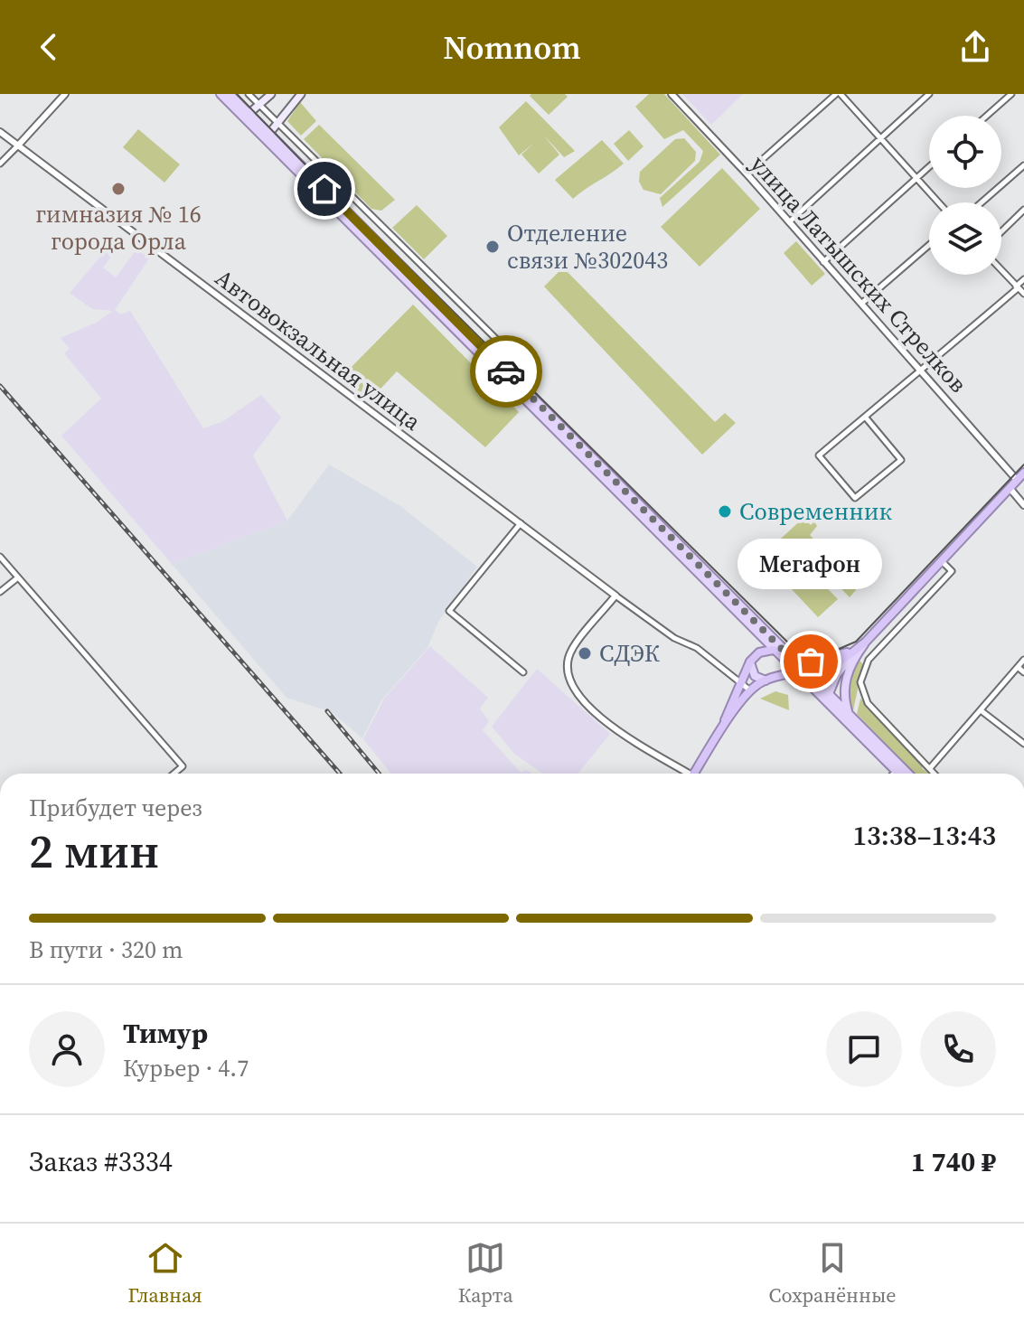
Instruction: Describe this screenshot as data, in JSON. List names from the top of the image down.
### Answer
{
  "streets": {
    "street": ["улица Латышских Стрелков", "Автовокзальная улица"]
  },
  "places": [
    "гимназия № 16 города Орла",
    "Отделение связи №302043",
    "Современник",
    "СДЭК",
    "Мегафон"
  ],
  "page": {
    "header": "Nomnom",
    "bubble": "Мегафон",
    "heading": ["2 мин", "Прибудет через", "13:38–13:43"],
    "panel": [
      "Тимур",
      "Курьер · 4.7",
      "Заказ #3334",
      "1 740 ₽"
    ],
    "bar": "В пути · 320 m",
    "tabs": ["Главная", "Карта", "Сохранённые"]
  }
}
